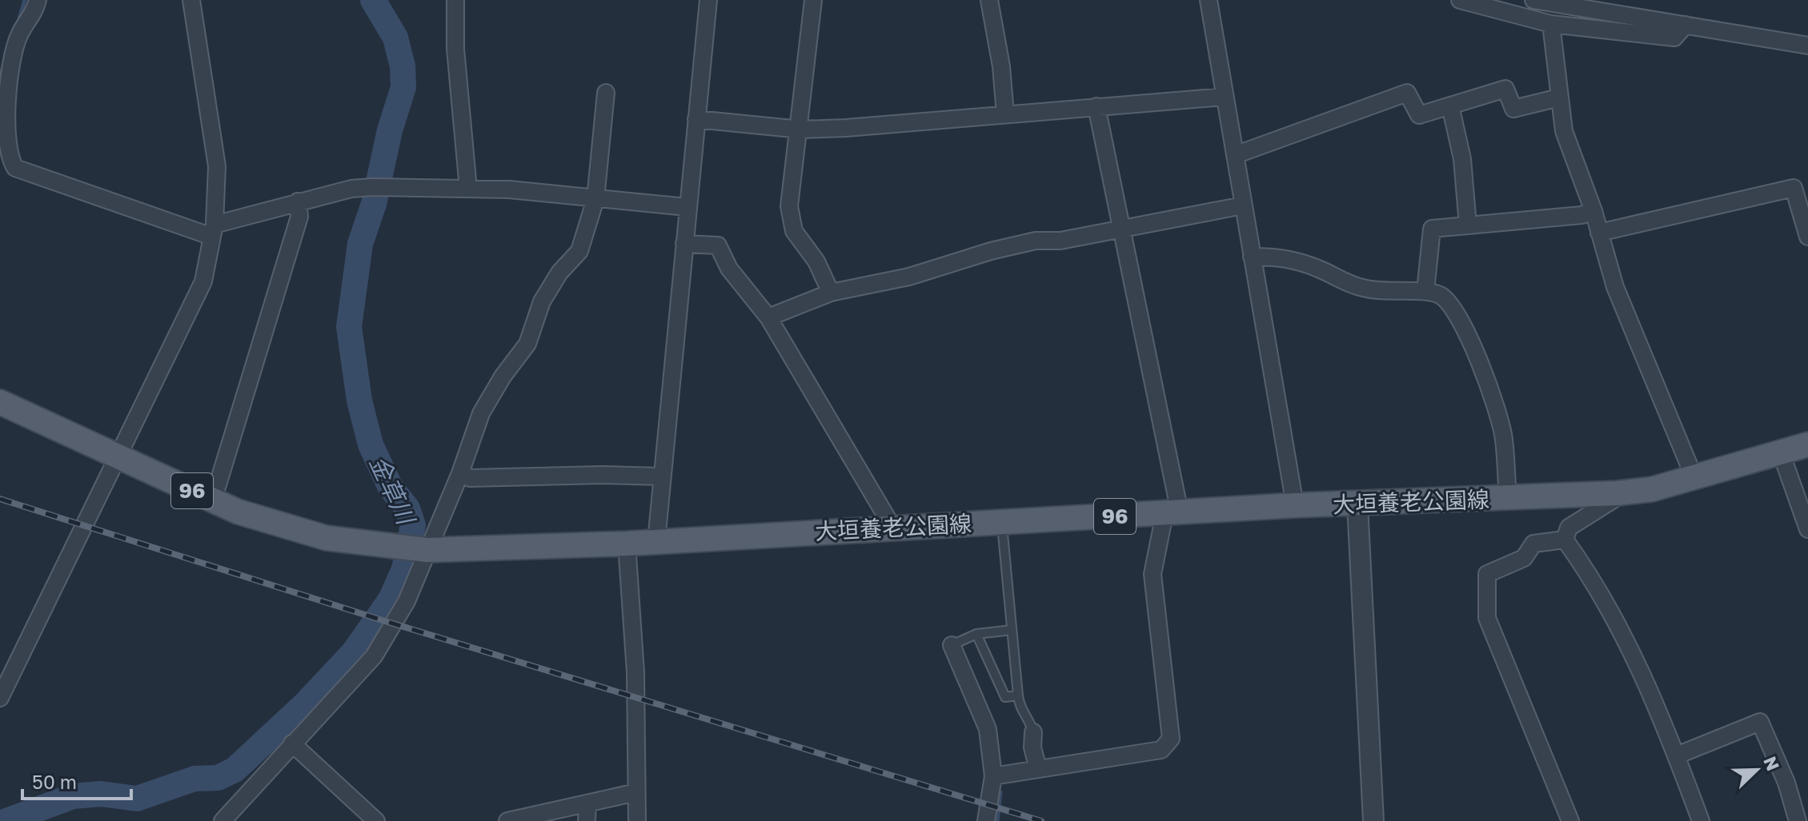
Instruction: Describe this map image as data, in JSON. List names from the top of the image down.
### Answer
{
  "streets": {
    "main road": ["96", "大垣養老公園線"]
  },
  "water": ["金草川"],
  "scale_bar": "50 m",
  "north": "top right"
}
